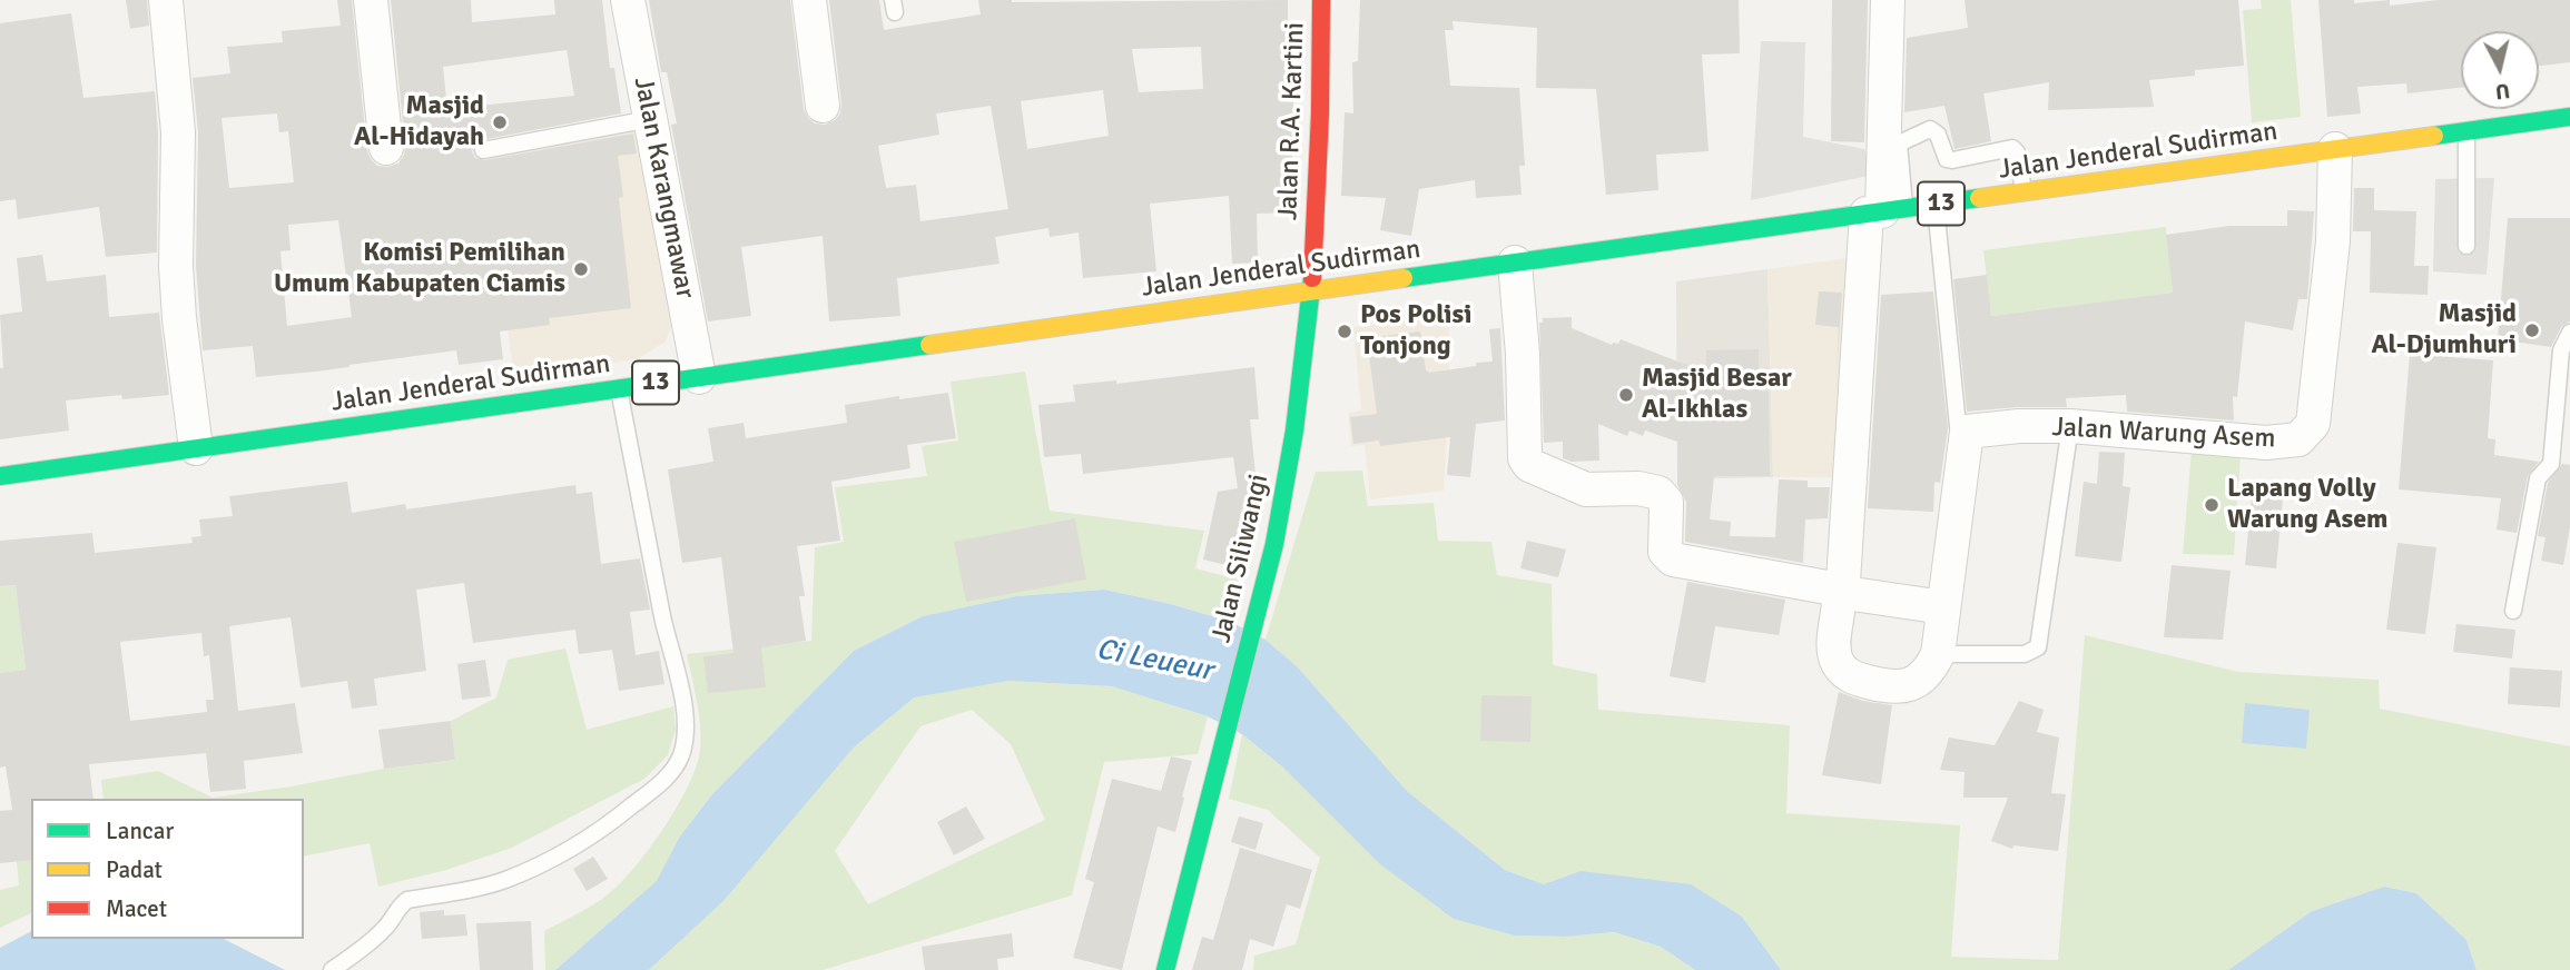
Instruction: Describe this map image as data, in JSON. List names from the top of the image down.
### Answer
{
  "streets": {
    "main road": [
      "Jalan R.A. Kartini",
      "Jalan Jenderal Sudirman",
      "13",
      "Jalan Siliwangi"
    ],
    "street": ["Jalan Karangmawar", "Jalan Warung Asem"]
  },
  "crossings": [
    ["Jalan R.A. Kartini", "Jalan Jenderal Sudirman"],
    ["Jalan R.A. Kartini", "Jalan Siliwangi"],
    ["Jalan Jenderal Sudirman", "Jalan Karangmawar"],
    ["Jalan Jenderal Sudirman", "Jalan Warung Asem"],
    ["Jalan Jenderal Sudirman", "Jalan Siliwangi"]
  ],
  "water": ["Ci Leueur"],
  "places": [
    "Masjid Al-Hidayah",
    "Komisi Pemilihan Umum Kabupaten Ciamis",
    "Masjid Al-Djumhuri",
    "Pos Polisi Tonjong",
    "Masjid Besar Al-Ikhlas",
    "Lapang Volly Warung Asem"
  ],
  "legend": ["Lancar", "Padat", "Macet"],
  "north": "bottom"
}
